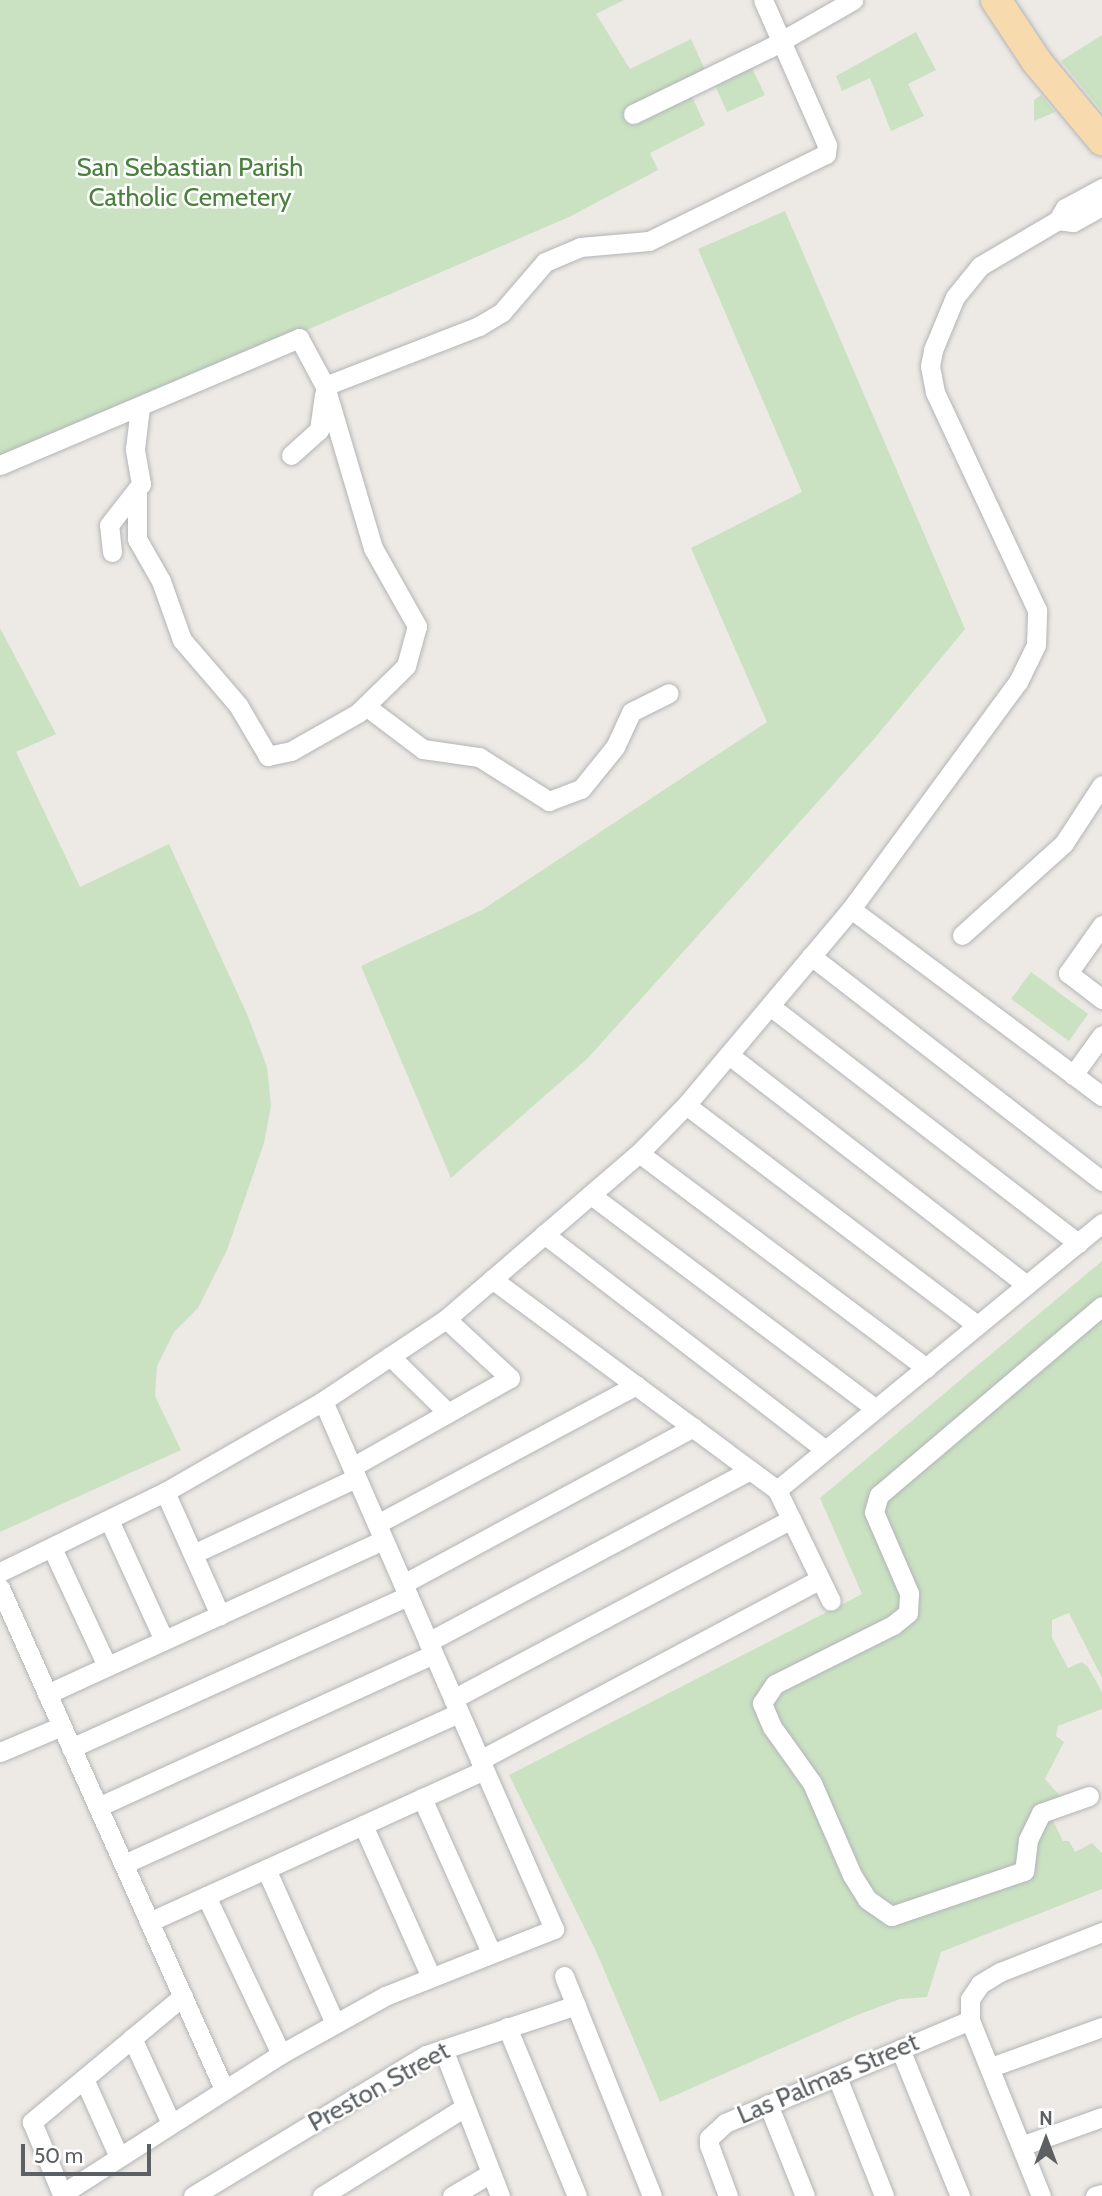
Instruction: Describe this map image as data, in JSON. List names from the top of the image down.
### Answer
{
  "streets": {
    "street": ["Las Palmas Street", "Preston Street"]
  },
  "parks": ["San Sebastian Parish Catholic Cemetery"],
  "scale_bar": "50 m",
  "north": "top"
}
